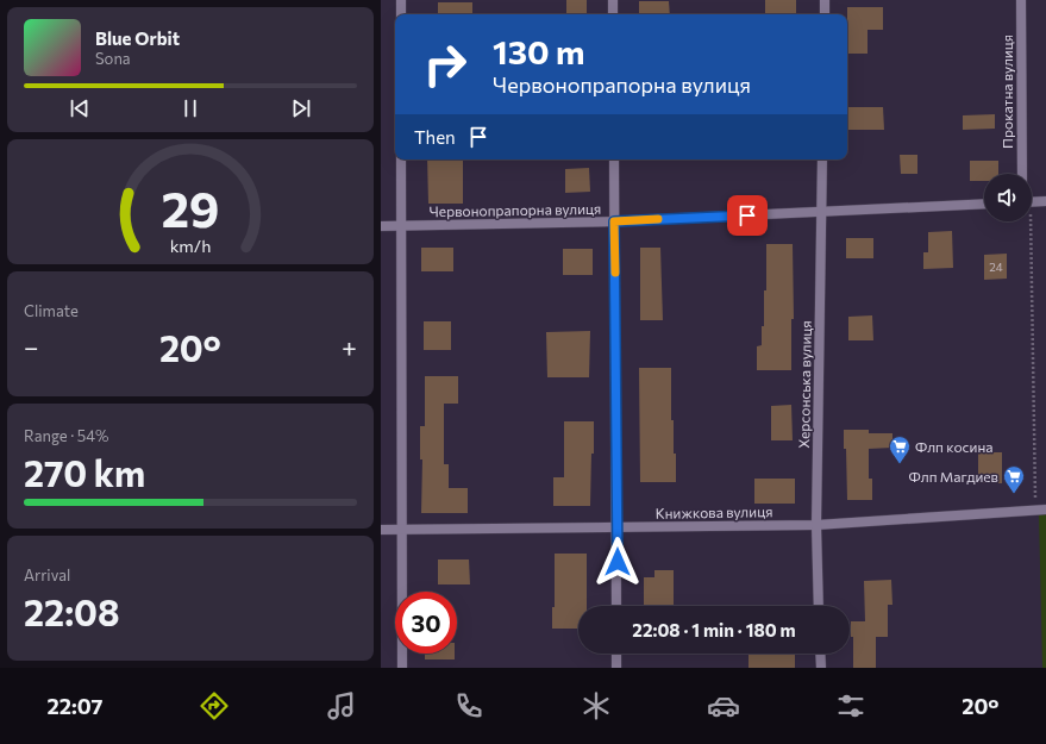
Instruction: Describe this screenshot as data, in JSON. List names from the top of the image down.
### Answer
{
  "streets": {
    "street": [
      "Прокатна вулиця",
      "Червонопрапорна вулиця",
      "Херсонська вулиця",
      "Книжкова вулиця"
    ]
  },
  "crossings": [
    ["Червонопрапорна вулиця", "Херсонська вулиця"],
    ["Херсонська вулиця", "Книжкова вулиця"]
  ],
  "places": {
    "supermarket": ["Флп косина", "Флп Магдиев"]
  },
  "house_numbers": ["24"],
  "page": {
    "turn": ["130 m", "Червонопрапорна вулиця"],
    "song": ["Blue Orbit", "Sona"],
    "then": "Then",
    "tile": [
      "Climate",
      ["Range · 54%", "270 km"],
      ["Arrival", "22:08"]
    ],
    "heat": ["−", "20°", "+"],
    "limit": "30",
    "trip": "22:08 · 1 min · 180 m",
    "tabs": ["22:07", "20°"],
    "gauge": ["29", "km/h"]
  }
}
